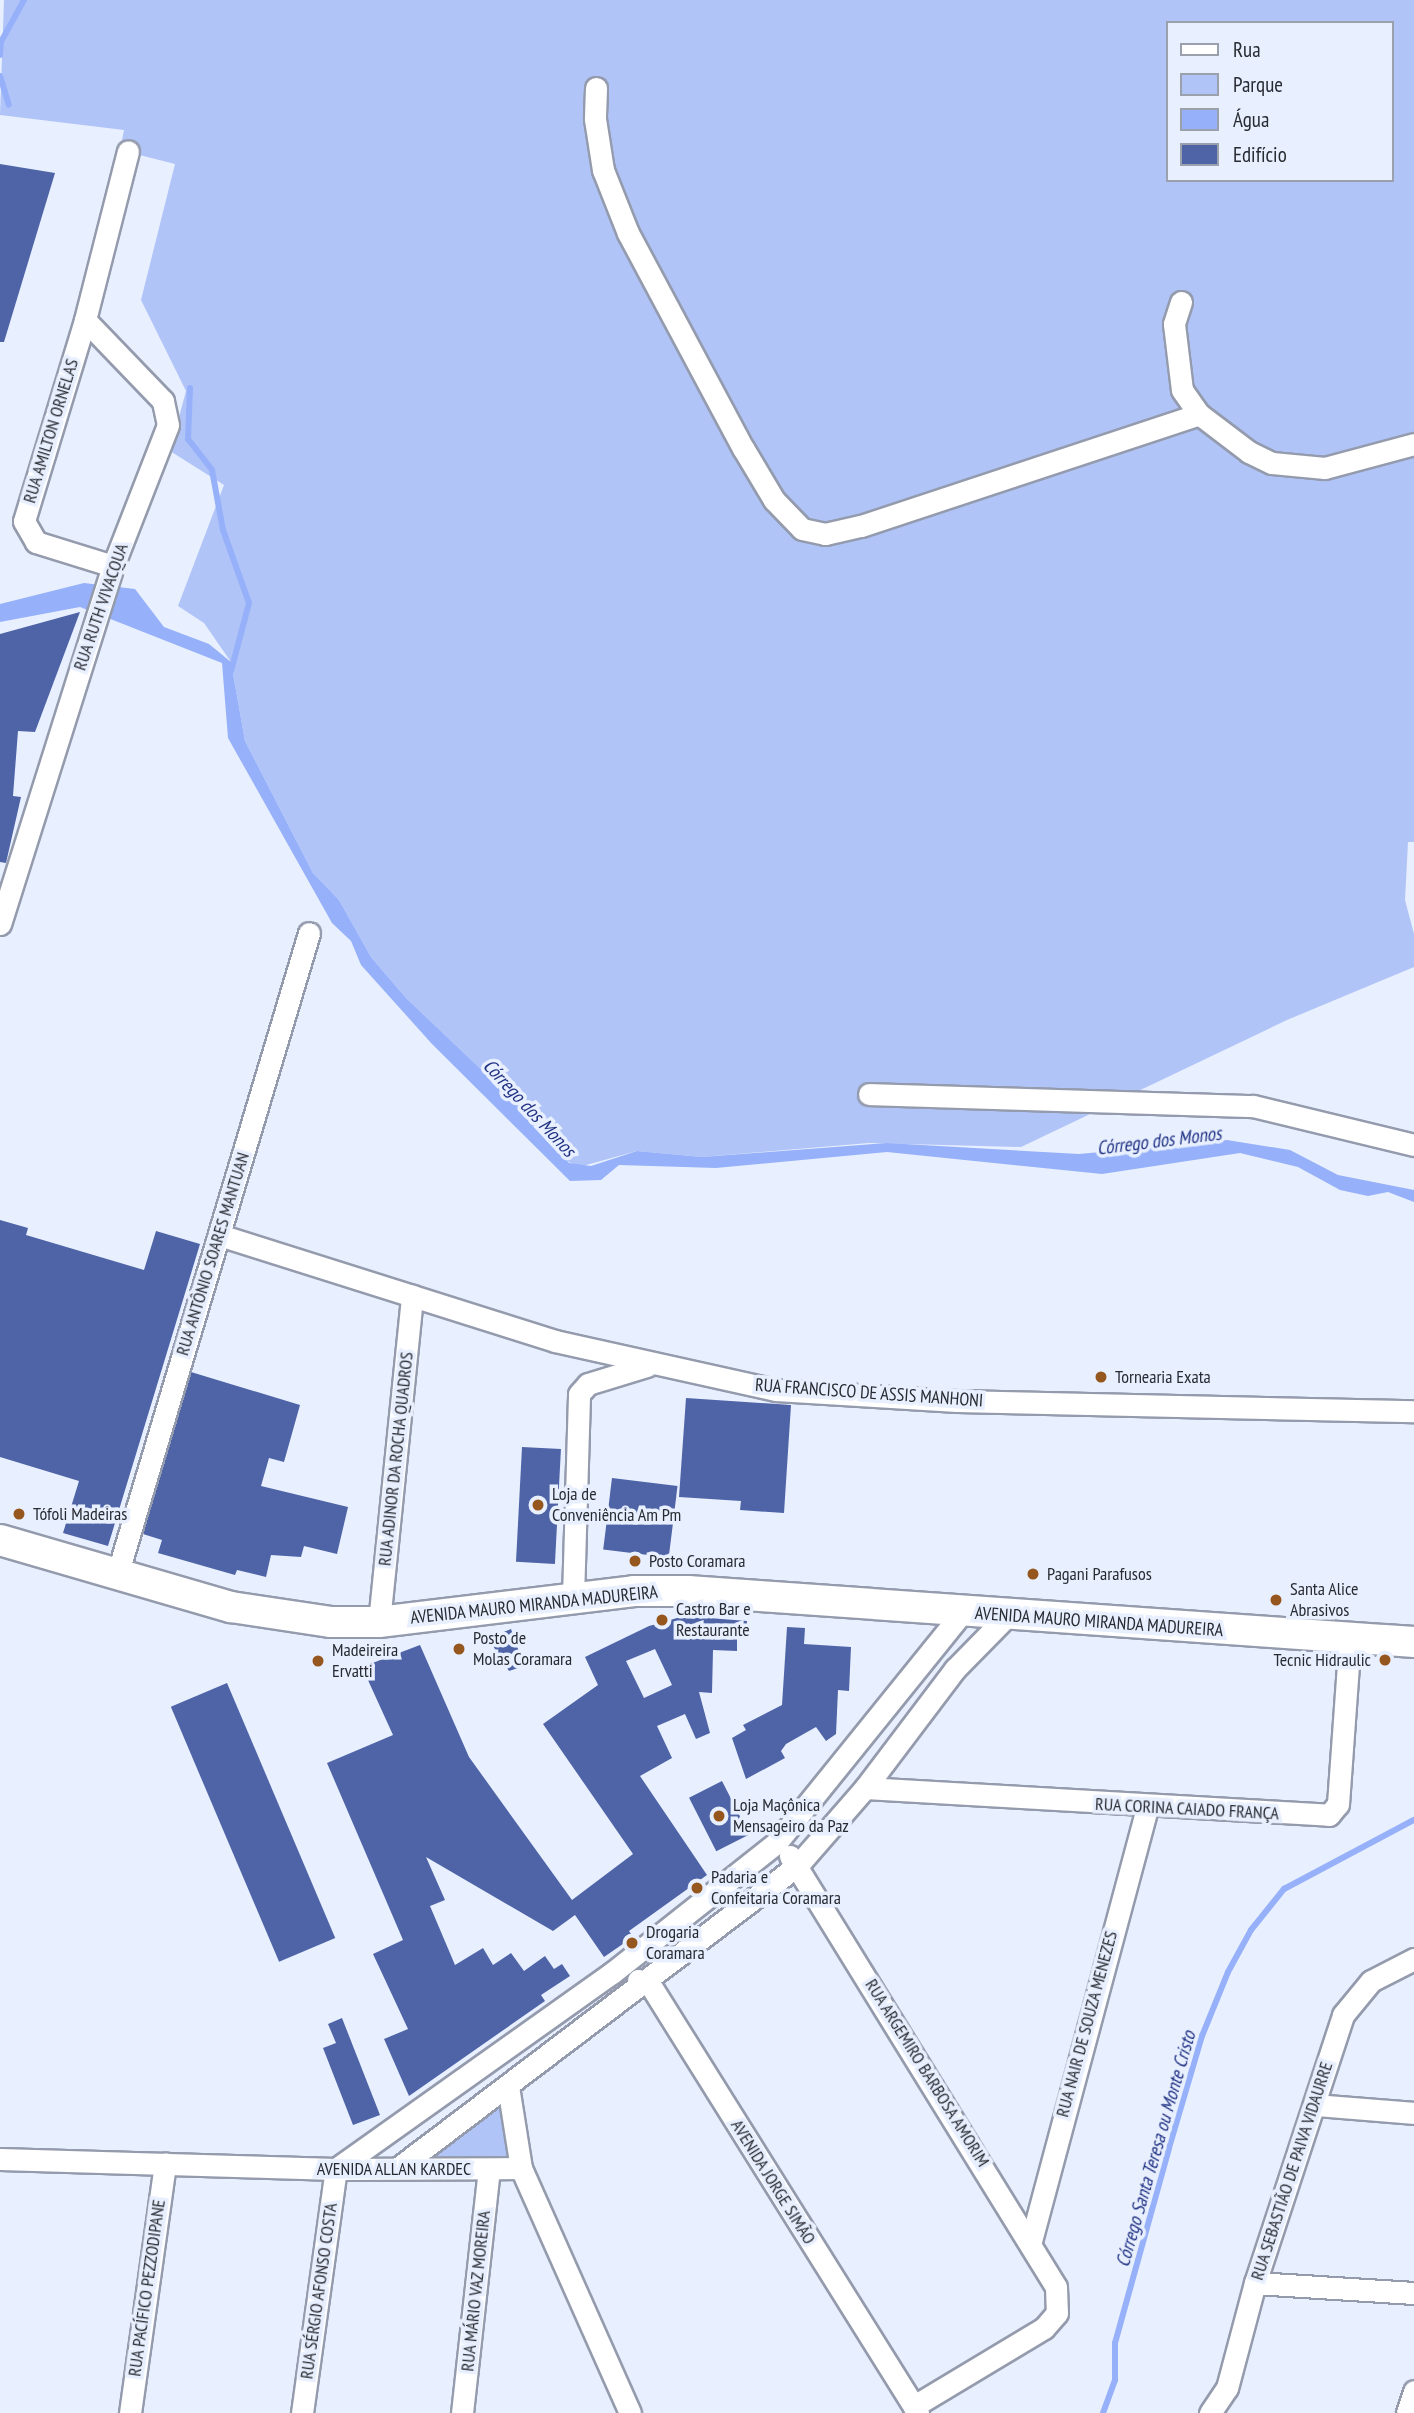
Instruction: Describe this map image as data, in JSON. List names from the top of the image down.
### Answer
{
  "streets": {
    "main road": ["AVENIDA MAURO MIRANDA MADUREIRA"],
    "street": [
      "RUA AMILTON ORNELAS",
      "RUA RUTH VIVACQUA",
      "RUA ANTÔNIO SOARES MANTUAN",
      "RUA FRANCISCO DE ASSIS MANHONI",
      "RUA ADINOR DA ROCHA QUADROS",
      "RUA CORINA CAIADO FRANÇA",
      "RUA NAIR DE SOUZA MENEZES",
      "RUA ARGEMIRO BARBOSA AMORIM",
      "AVENIDA ALLAN KARDEC",
      "RUA SEBASTIÃO DE PAIVA VIDAURRE",
      "AVENIDA JORGE SIMÃO",
      "RUA PACÍFICO PEZZODIPANE",
      "RUA SÉRGIO AFONSO COSTA",
      "RUA MÁRIO VAZ MOREIRA"
    ]
  },
  "crossings": [
    ["RUA AMILTON ORNELAS", "RUA RUTH VIVACQUA"],
    ["RUA ANTÔNIO SOARES MANTUAN", "RUA FRANCISCO DE ASSIS MANHONI"],
    ["RUA ANTÔNIO SOARES MANTUAN", "AVENIDA MAURO MIRANDA MADUREIRA"],
    ["RUA FRANCISCO DE ASSIS MANHONI", "RUA ADINOR DA ROCHA QUADROS"],
    ["RUA ADINOR DA ROCHA QUADROS", "AVENIDA MAURO MIRANDA MADUREIRA"],
    ["AVENIDA MAURO MIRANDA MADUREIRA", "RUA CORINA CAIADO FRANÇA"],
    ["RUA CORINA CAIADO FRANÇA", "RUA NAIR DE SOUZA MENEZES"],
    ["RUA NAIR DE SOUZA MENEZES", "RUA ARGEMIRO BARBOSA AMORIM"],
    ["RUA ARGEMIRO BARBOSA AMORIM", "AVENIDA JORGE SIMÃO"],
    ["AVENIDA ALLAN KARDEC", "RUA PACÍFICO PEZZODIPANE"],
    ["AVENIDA ALLAN KARDEC", "RUA SÉRGIO AFONSO COSTA"],
    ["AVENIDA ALLAN KARDEC", "RUA MÁRIO VAZ MOREIRA"]
  ],
  "water": ["Córrego dos Monos", "Córrego Santa Teresa ou Monte Cristo"],
  "places": [
    "Tornearia Exata",
    "Loja de Conveniência Am Pm",
    "Tófoli Madeiras",
    "Posto Coramara",
    "Pagani Parafusos",
    "Santa Alice Abrasivos",
    "Castro Bar e Restaurante",
    "Posto de Molas Coramara",
    "Tecnic Hidraulic",
    "Madeireira Ervatti",
    "Loja Maçônica Mensageiro da Paz",
    "Padaria e Confeitaria Coramara",
    "Drogaria Coramara"
  ],
  "legend": [
    "Rua",
    "Parque",
    "Água",
    "Edifício"
  ]
}
